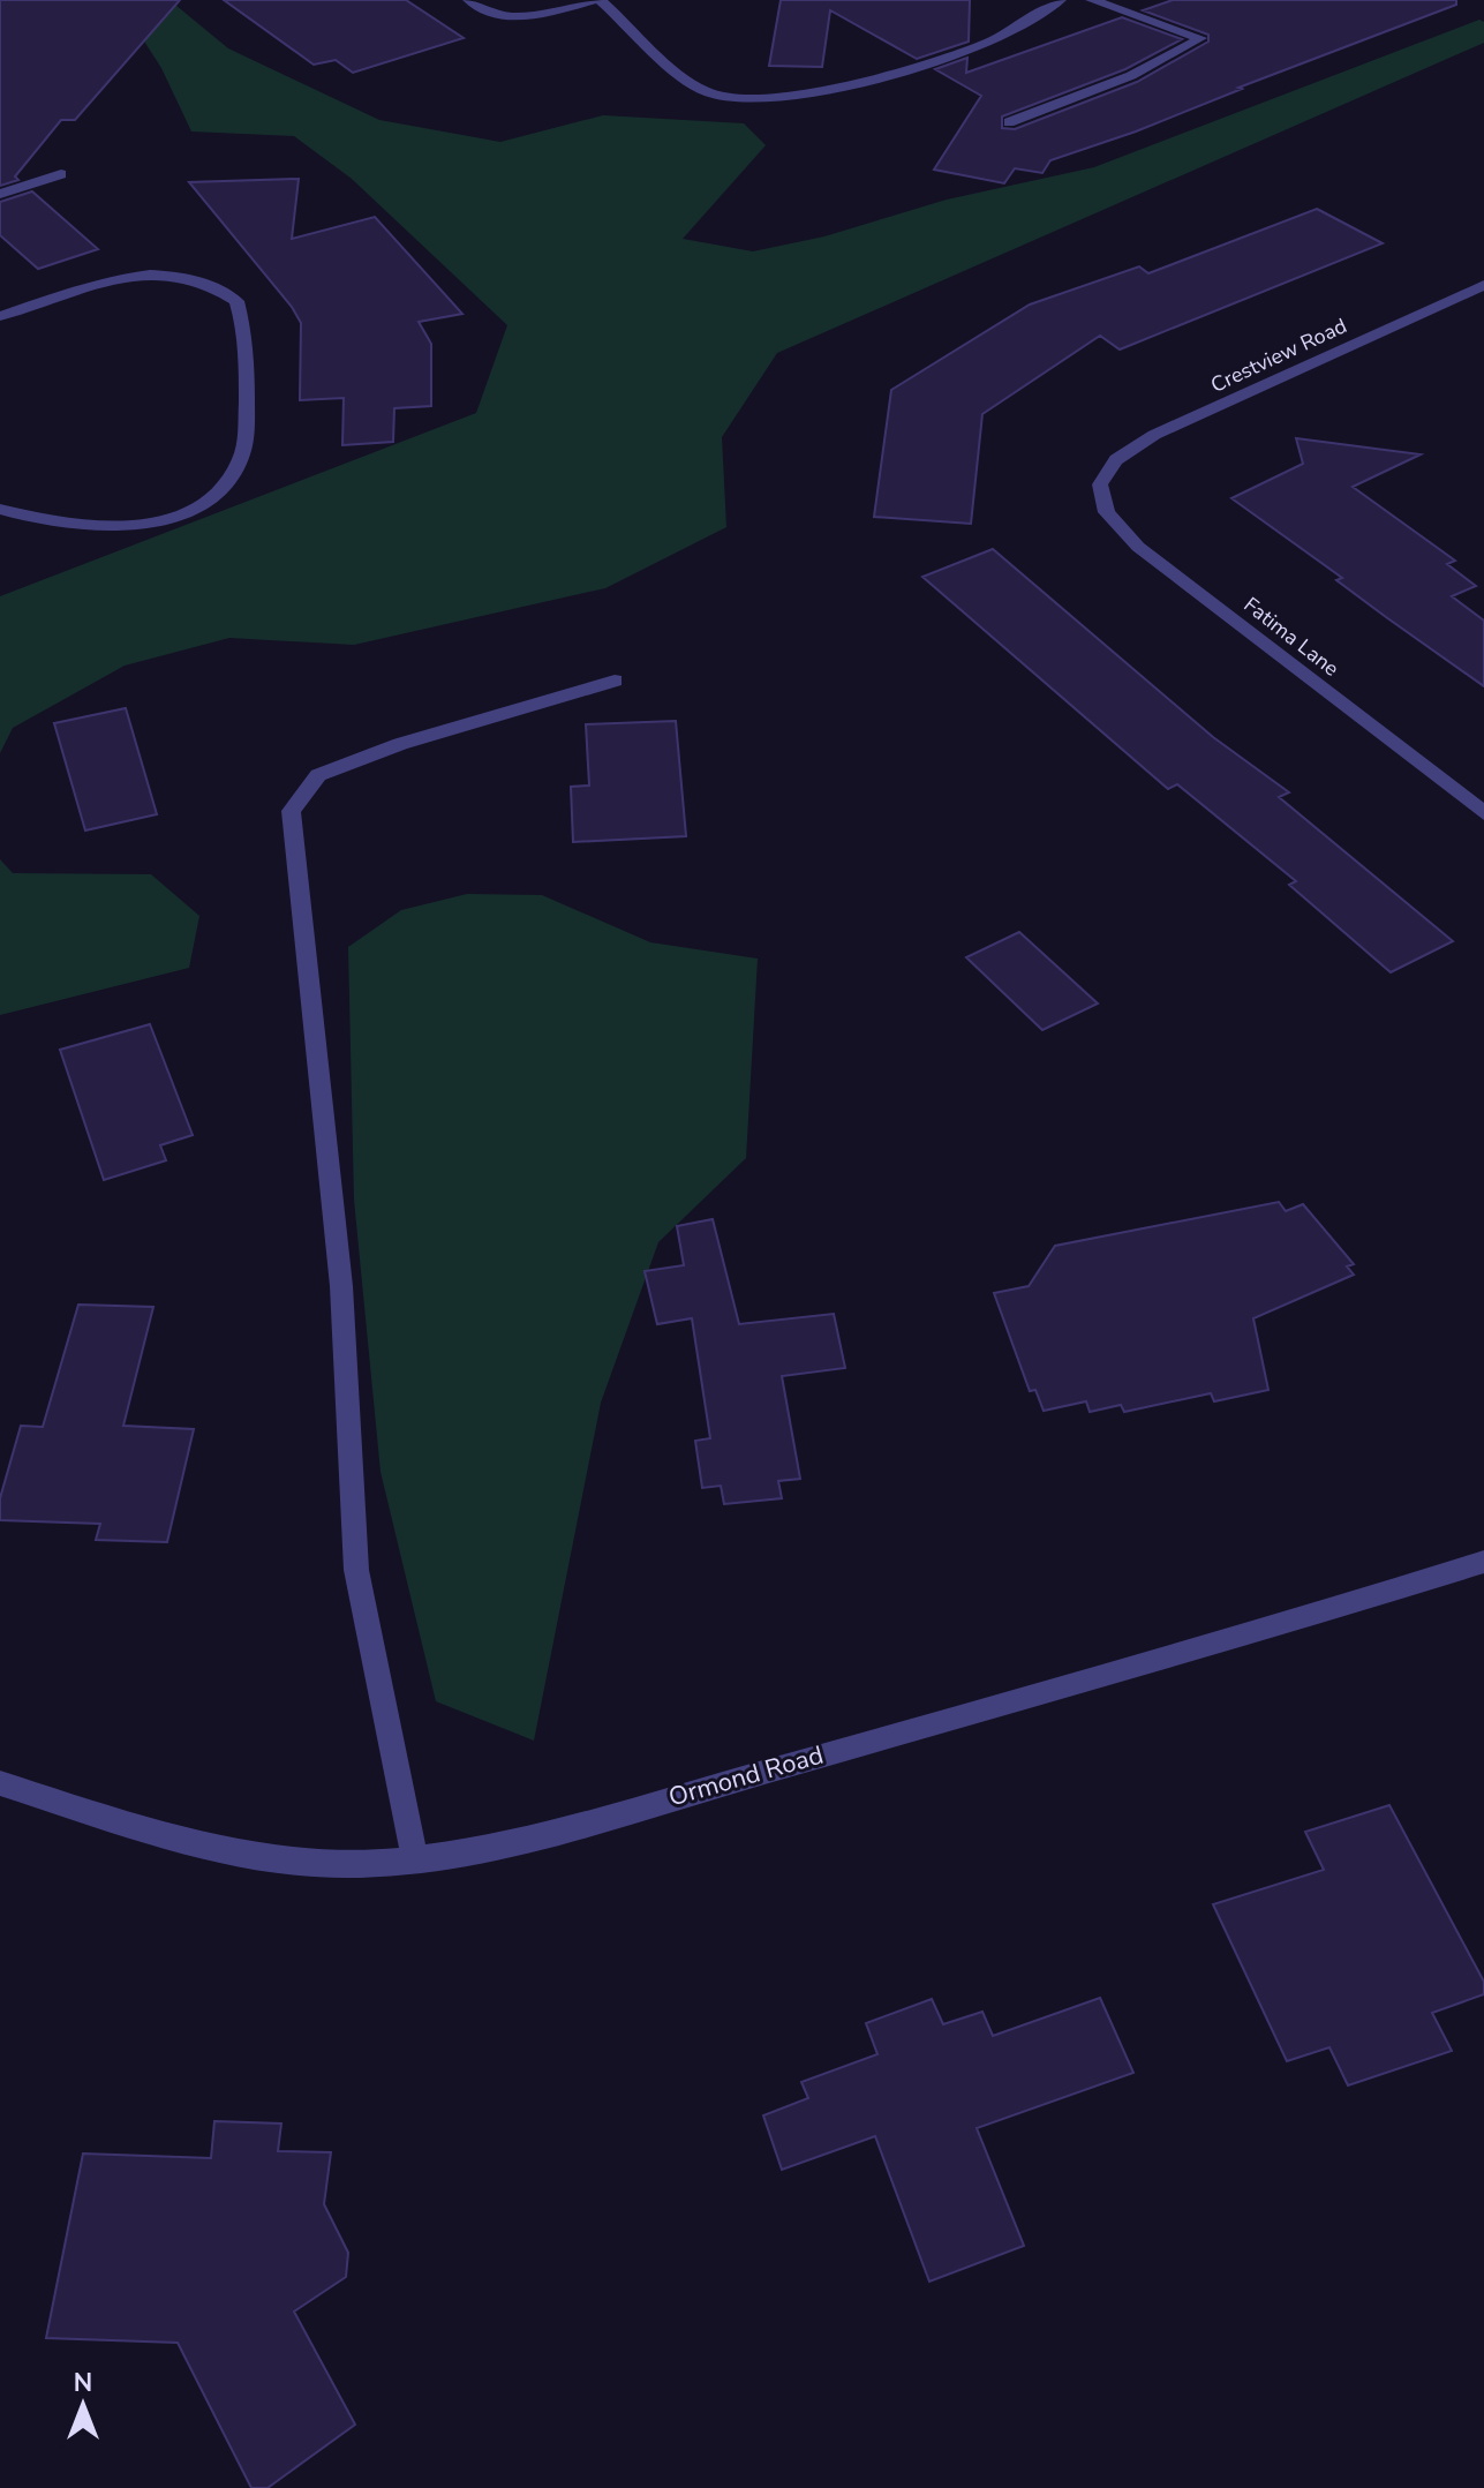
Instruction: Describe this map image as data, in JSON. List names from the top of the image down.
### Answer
{
  "streets": {
    "street": ["Crestview Road", "Fatima Lane", "Ormond Road"]
  },
  "crossings": [
    ["Crestview Road", "Fatima Lane"]
  ],
  "north": "top"
}
